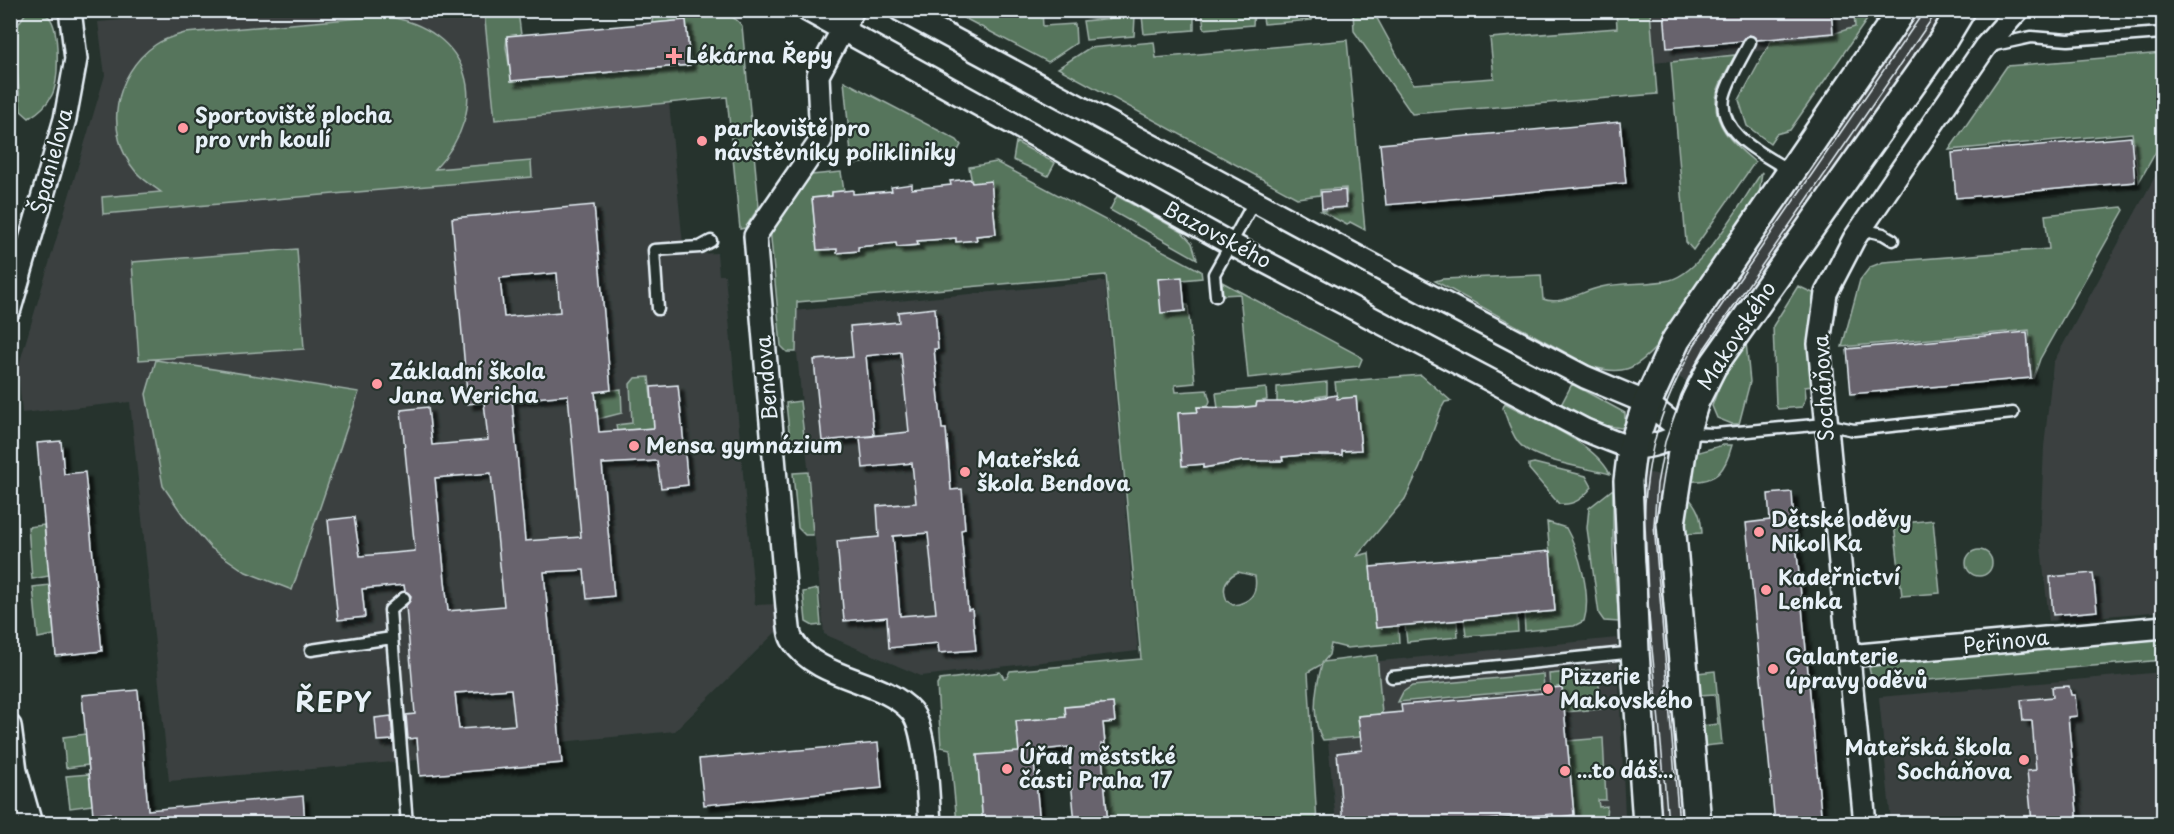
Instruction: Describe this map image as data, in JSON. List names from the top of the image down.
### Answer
{
  "streets": {
    "street": [
      "Španielova",
      "Bazovského",
      "Makovského",
      "Bendova",
      "Socháňova",
      "Peřinova"
    ]
  },
  "crossings": [
    ["Bazovského", "Bendova"],
    ["Socháňova", "Peřinova"]
  ],
  "districts": ["ŘEPY"],
  "places": {
    "health": ["Lékárna Řepy"],
    "other": [
      "Sportoviště plocha pro vrh koulí",
      "parkoviště pro návštěvníky polikliniky",
      "Základní škola Jana Wericha",
      "Mensa gymnázium",
      "Mateřská škola Bendova",
      "Dětské oděvy Nikol Ka",
      "Kadeřnictví Lenka",
      "Galanterie úpravy oděvů",
      "Pizzerie Makovského",
      "Mateřská škola Socháňova",
      "Úřad měststké části Praha 17",
      "…to dáš…"
    ]
  }
}
